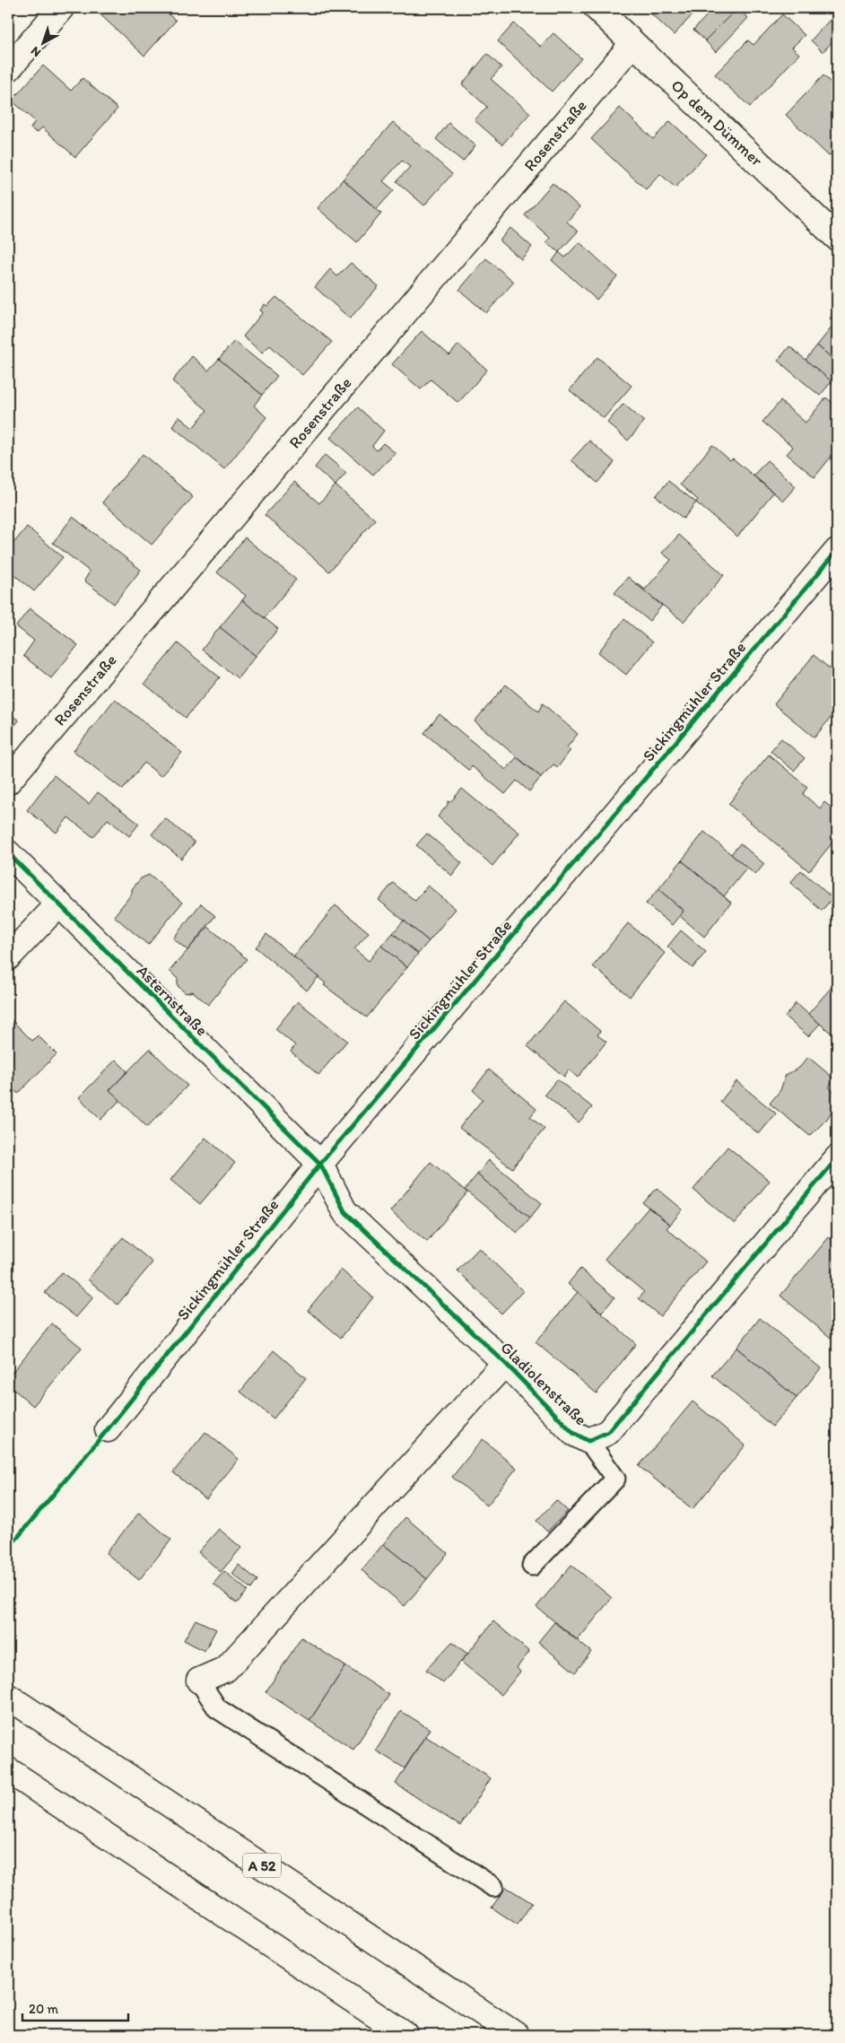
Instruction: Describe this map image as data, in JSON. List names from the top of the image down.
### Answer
{
  "streets": {
    "main road": [
      "Op dem Dümmer",
      "Rosenstraße",
      "Sickingmühler Straße",
      "Asternstraße",
      "Gladiolenstraße",
      "A 52"
    ]
  },
  "crossings": [
    ["Op dem Dümmer", "Rosenstraße"],
    ["Sickingmühler Straße", "Asternstraße"],
    ["Sickingmühler Straße", "Gladiolenstraße"],
    ["Asternstraße", "Gladiolenstraße"]
  ],
  "scale_bar": "20 m",
  "north": "bottom left"
}
